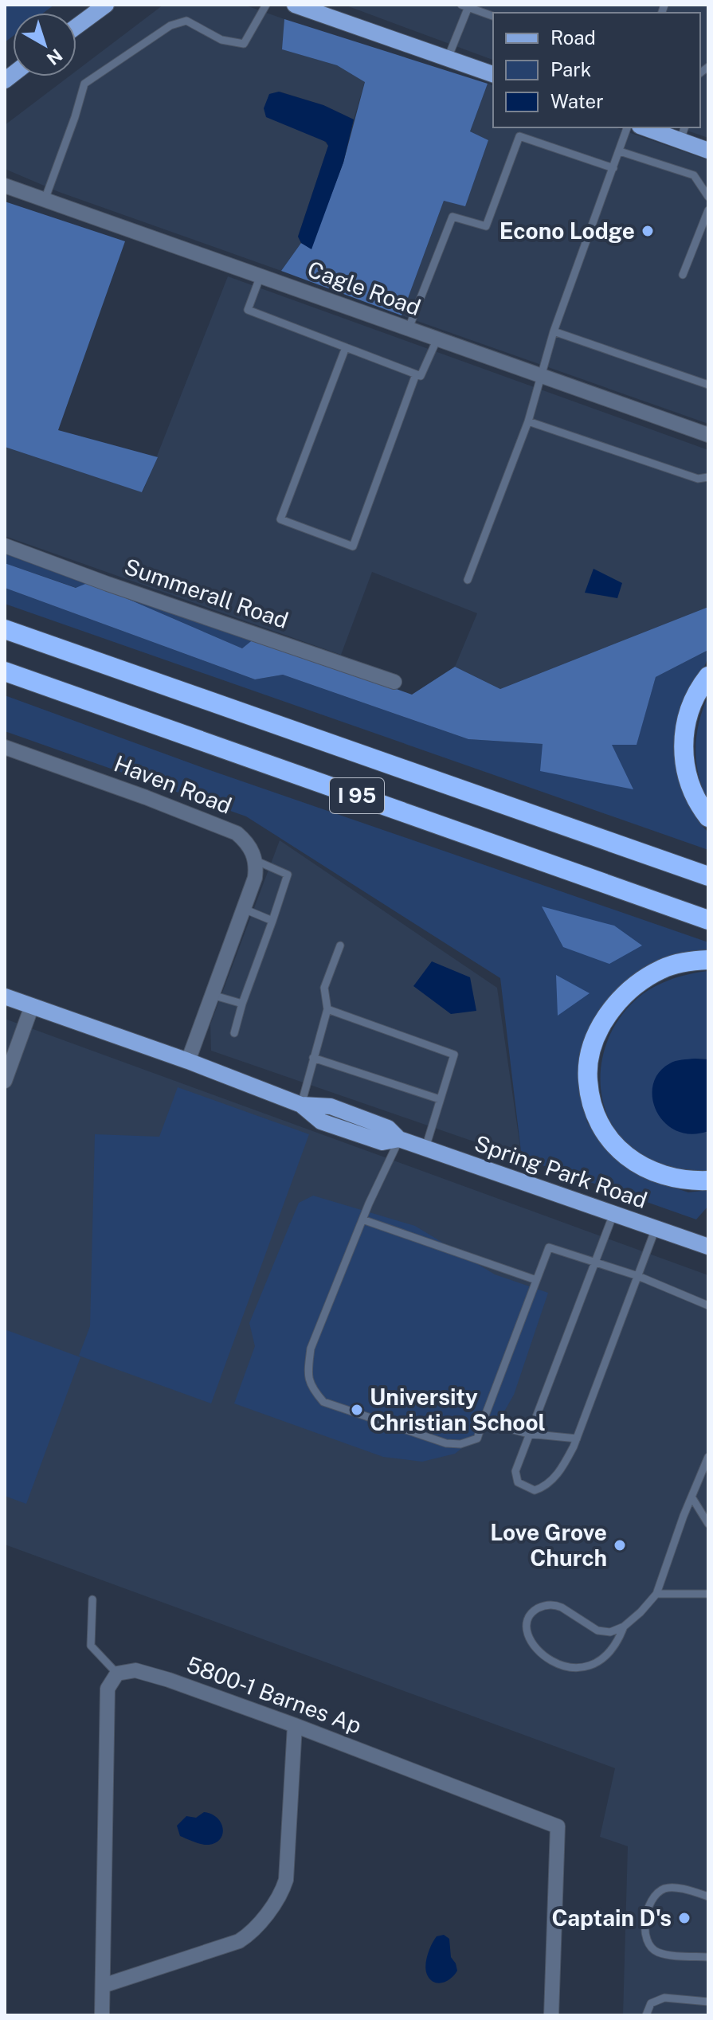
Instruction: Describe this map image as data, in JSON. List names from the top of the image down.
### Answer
{
  "streets": {
    "highway": ["I 95"],
    "main road": ["Spring Park Road"],
    "street": [
      "Cagle Road",
      "Summerall Road",
      "Haven Road",
      "5800-1 Barnes Ap"
    ]
  },
  "places": [
    "Econo Lodge",
    "University Christian School",
    "Love Grove Church",
    "Captain D's"
  ],
  "legend": ["Road", "Park", "Water"],
  "north": "bottom right"
}
